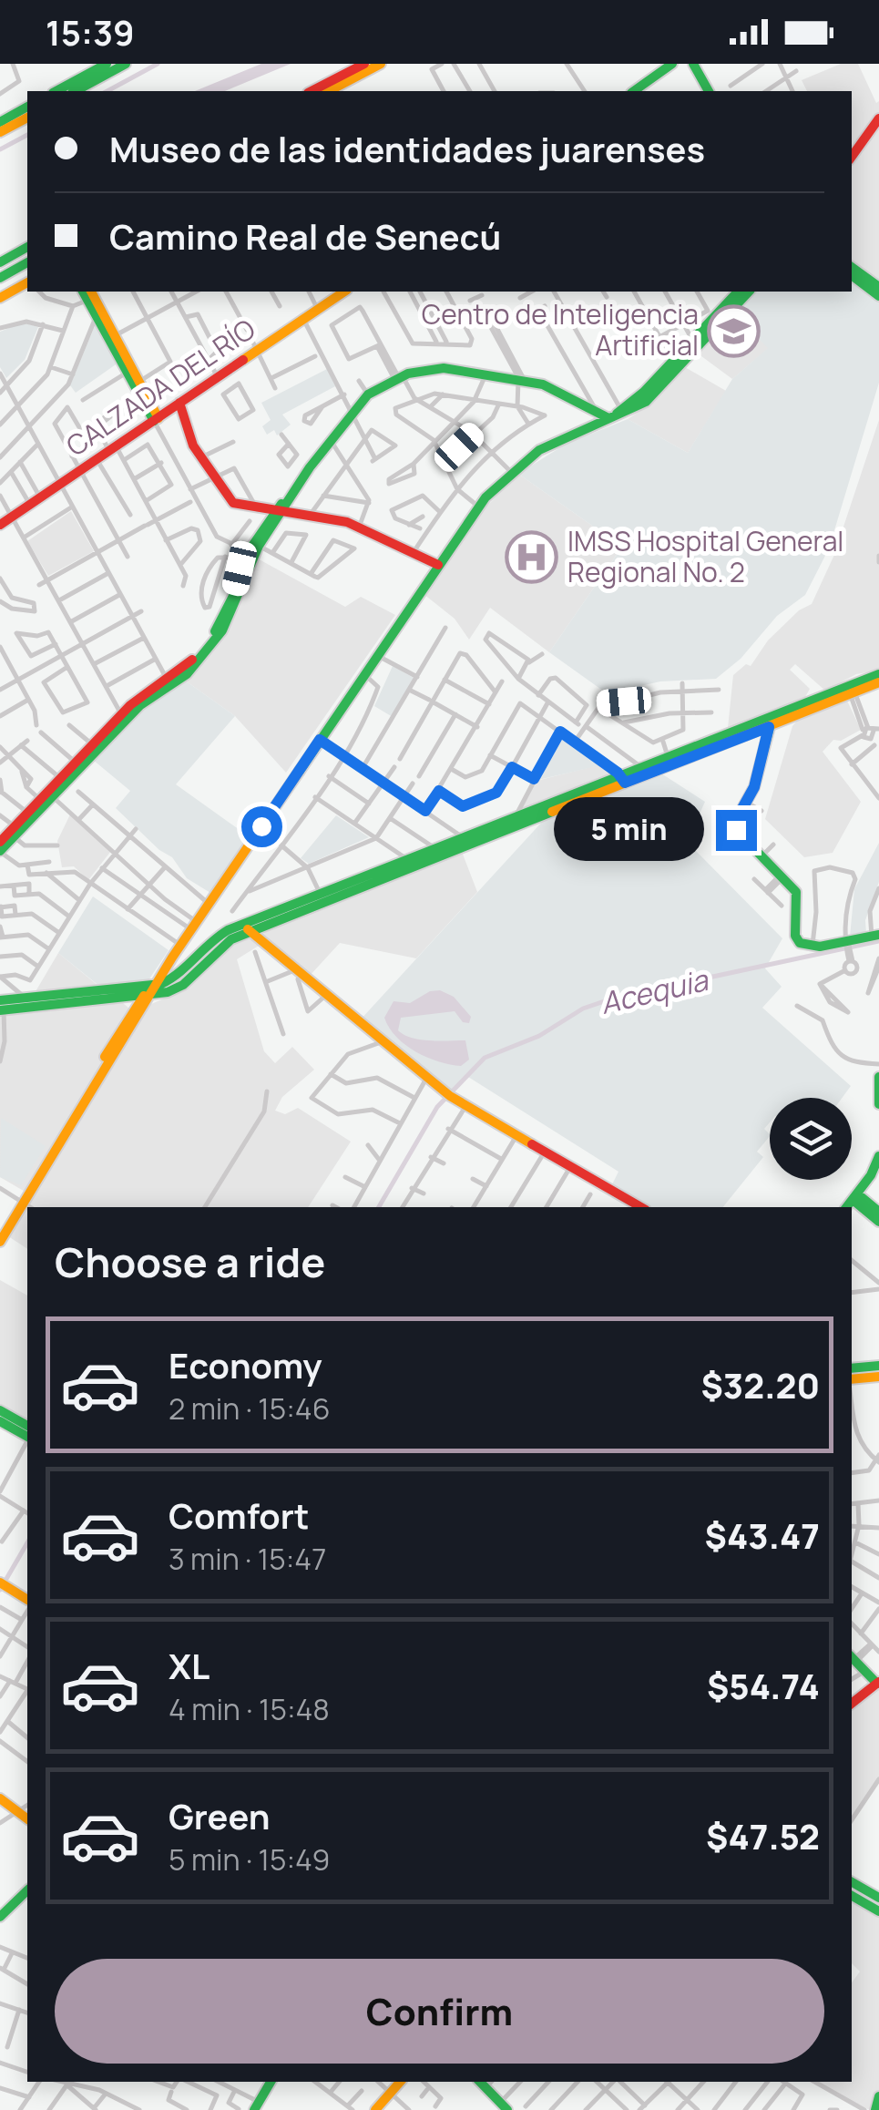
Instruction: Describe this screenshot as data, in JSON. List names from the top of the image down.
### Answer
{
  "streets": {
    "main road": ["CALZADA DEL RÍO"]
  },
  "water": ["Acequia"],
  "places": {
    "school or university": ["Centro de Inteligencia Artificial"],
    "hospital": ["IMSS Hospital General Regional No. 2"]
  },
  "page": {
    "status": "15:39",
    "banner": ["Museo de las identidades juarenses", "Camino Real de Senecú"],
    "bubble": "5 min",
    "heading": "Choose a ride",
    "list": [
      {
        "name": "Economy",
        "note": "2 min · 15:46",
        "value": "$32.20"
      },
      {
        "name": "Comfort",
        "note": "3 min · 15:47",
        "value": "$43.47"
      },
      {
        "name": "XL",
        "note": "4 min · 15:48",
        "value": "$54.74"
      },
      {
        "name": "Green",
        "note": "5 min · 15:49",
        "value": "$47.52"
      }
    ],
    "buttons": "Confirm"
  }
}
